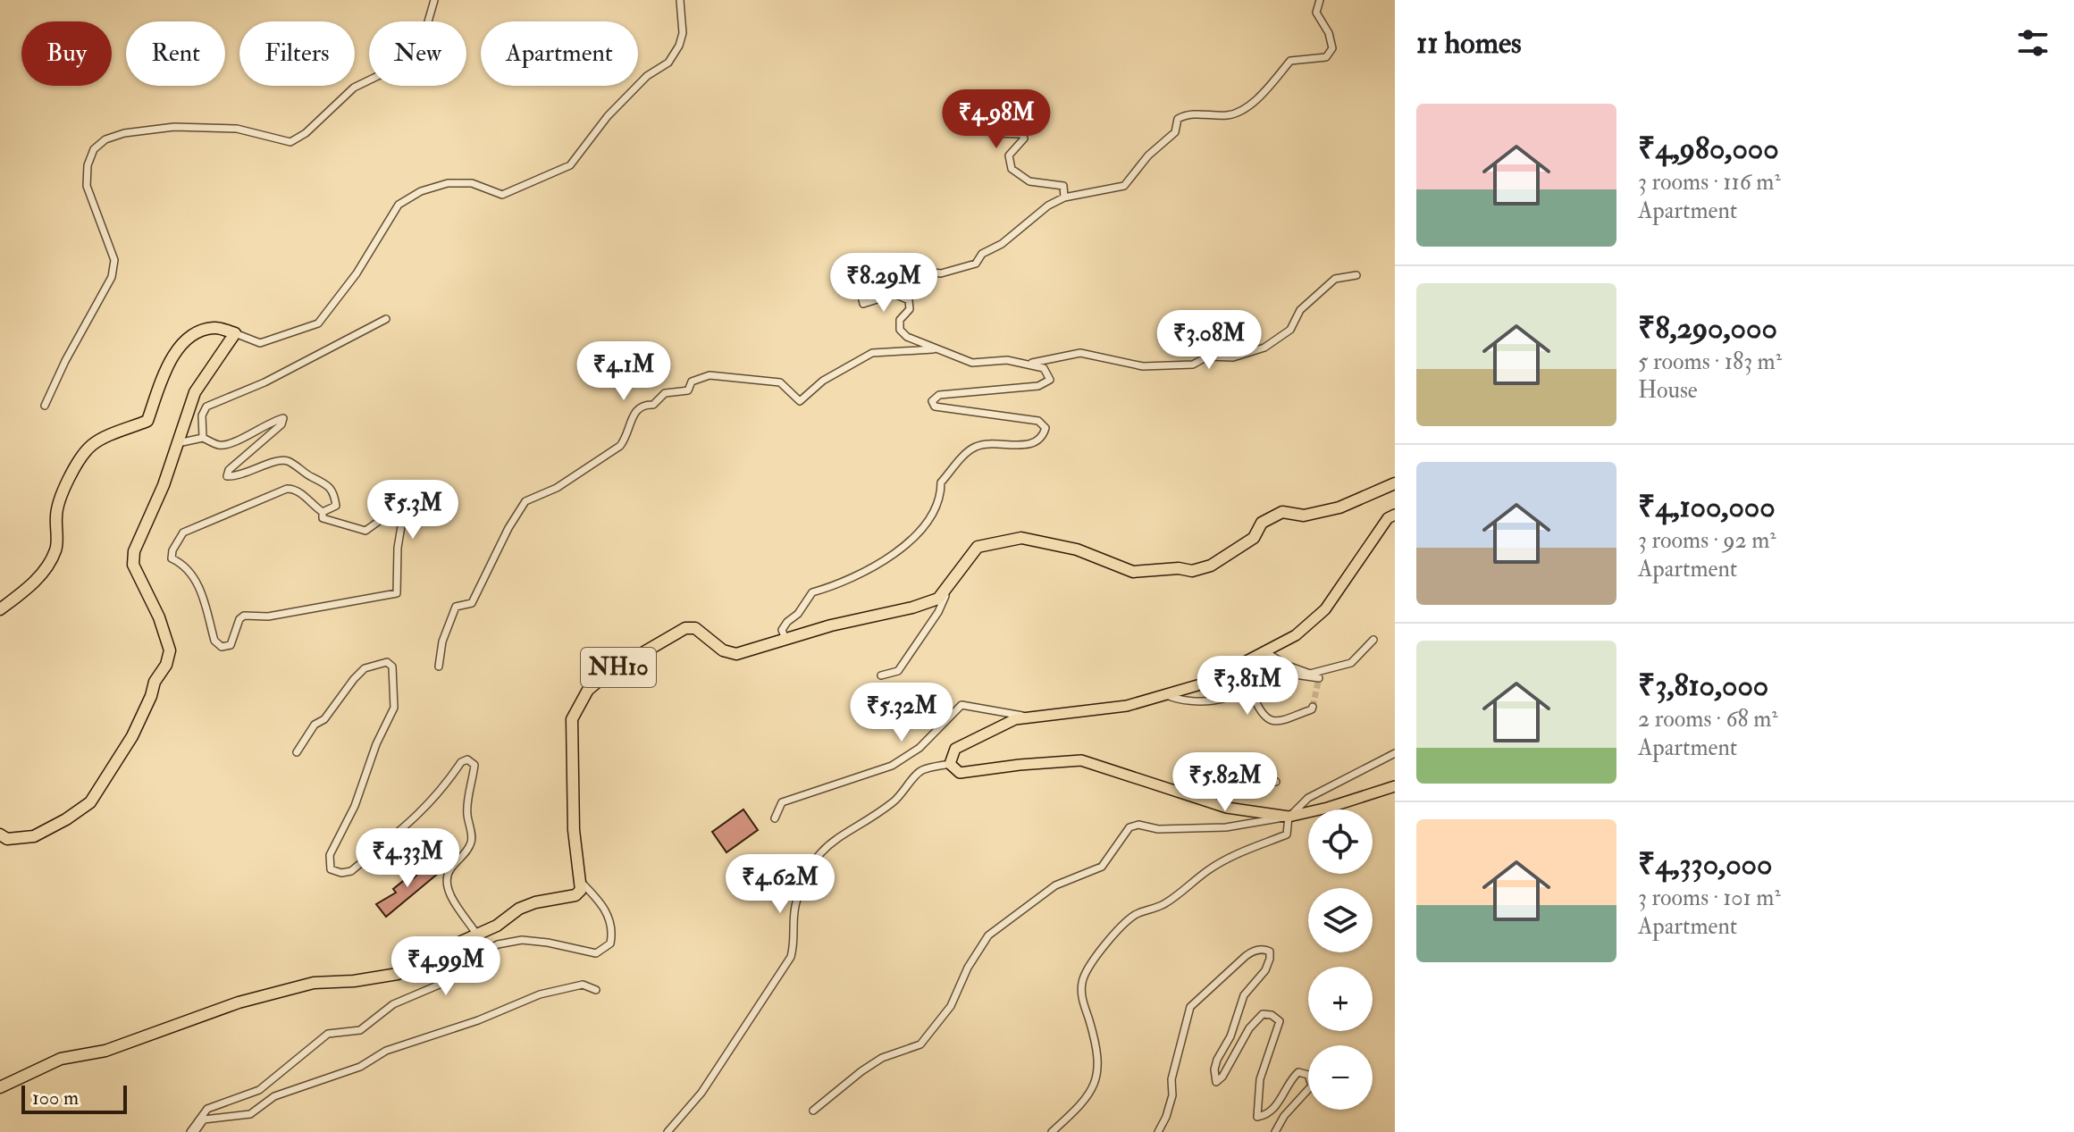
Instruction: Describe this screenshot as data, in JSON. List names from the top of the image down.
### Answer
{
  "streets": {
    "highway": ["NH10"]
  },
  "scale_bar": "100 m",
  "page": {
    "heading": "11 homes",
    "chip": [
      "Buy",
      "Rent",
      "Filters",
      "New",
      "Apartment"
    ],
    "list": [
      {
        "name": "₹4,980,000",
        "note": "3 rooms · 116 m² · Apartment"
      },
      {
        "name": "₹8,290,000",
        "note": "5 rooms · 183 m² · House"
      },
      {
        "name": "₹4,100,000",
        "note": "3 rooms · 92 m² · Apartment"
      },
      {
        "name": "₹3,810,000",
        "note": "2 rooms · 68 m² · Apartment"
      },
      {
        "name": "₹4,330,000",
        "note": "3 rooms · 101 m² · Apartment"
      }
    ],
    "price": [
      "₹4.98M",
      "₹8.29M",
      "₹3.08M",
      "₹4.1M",
      "₹5.3M",
      "₹3.81M",
      "₹5.32M",
      "₹5.82M",
      "₹4.33M",
      "₹4.62M",
      "₹4.99M"
    ],
    "map_buttons": ["+", "−"],
    "scale": "100 m"
  }
}
